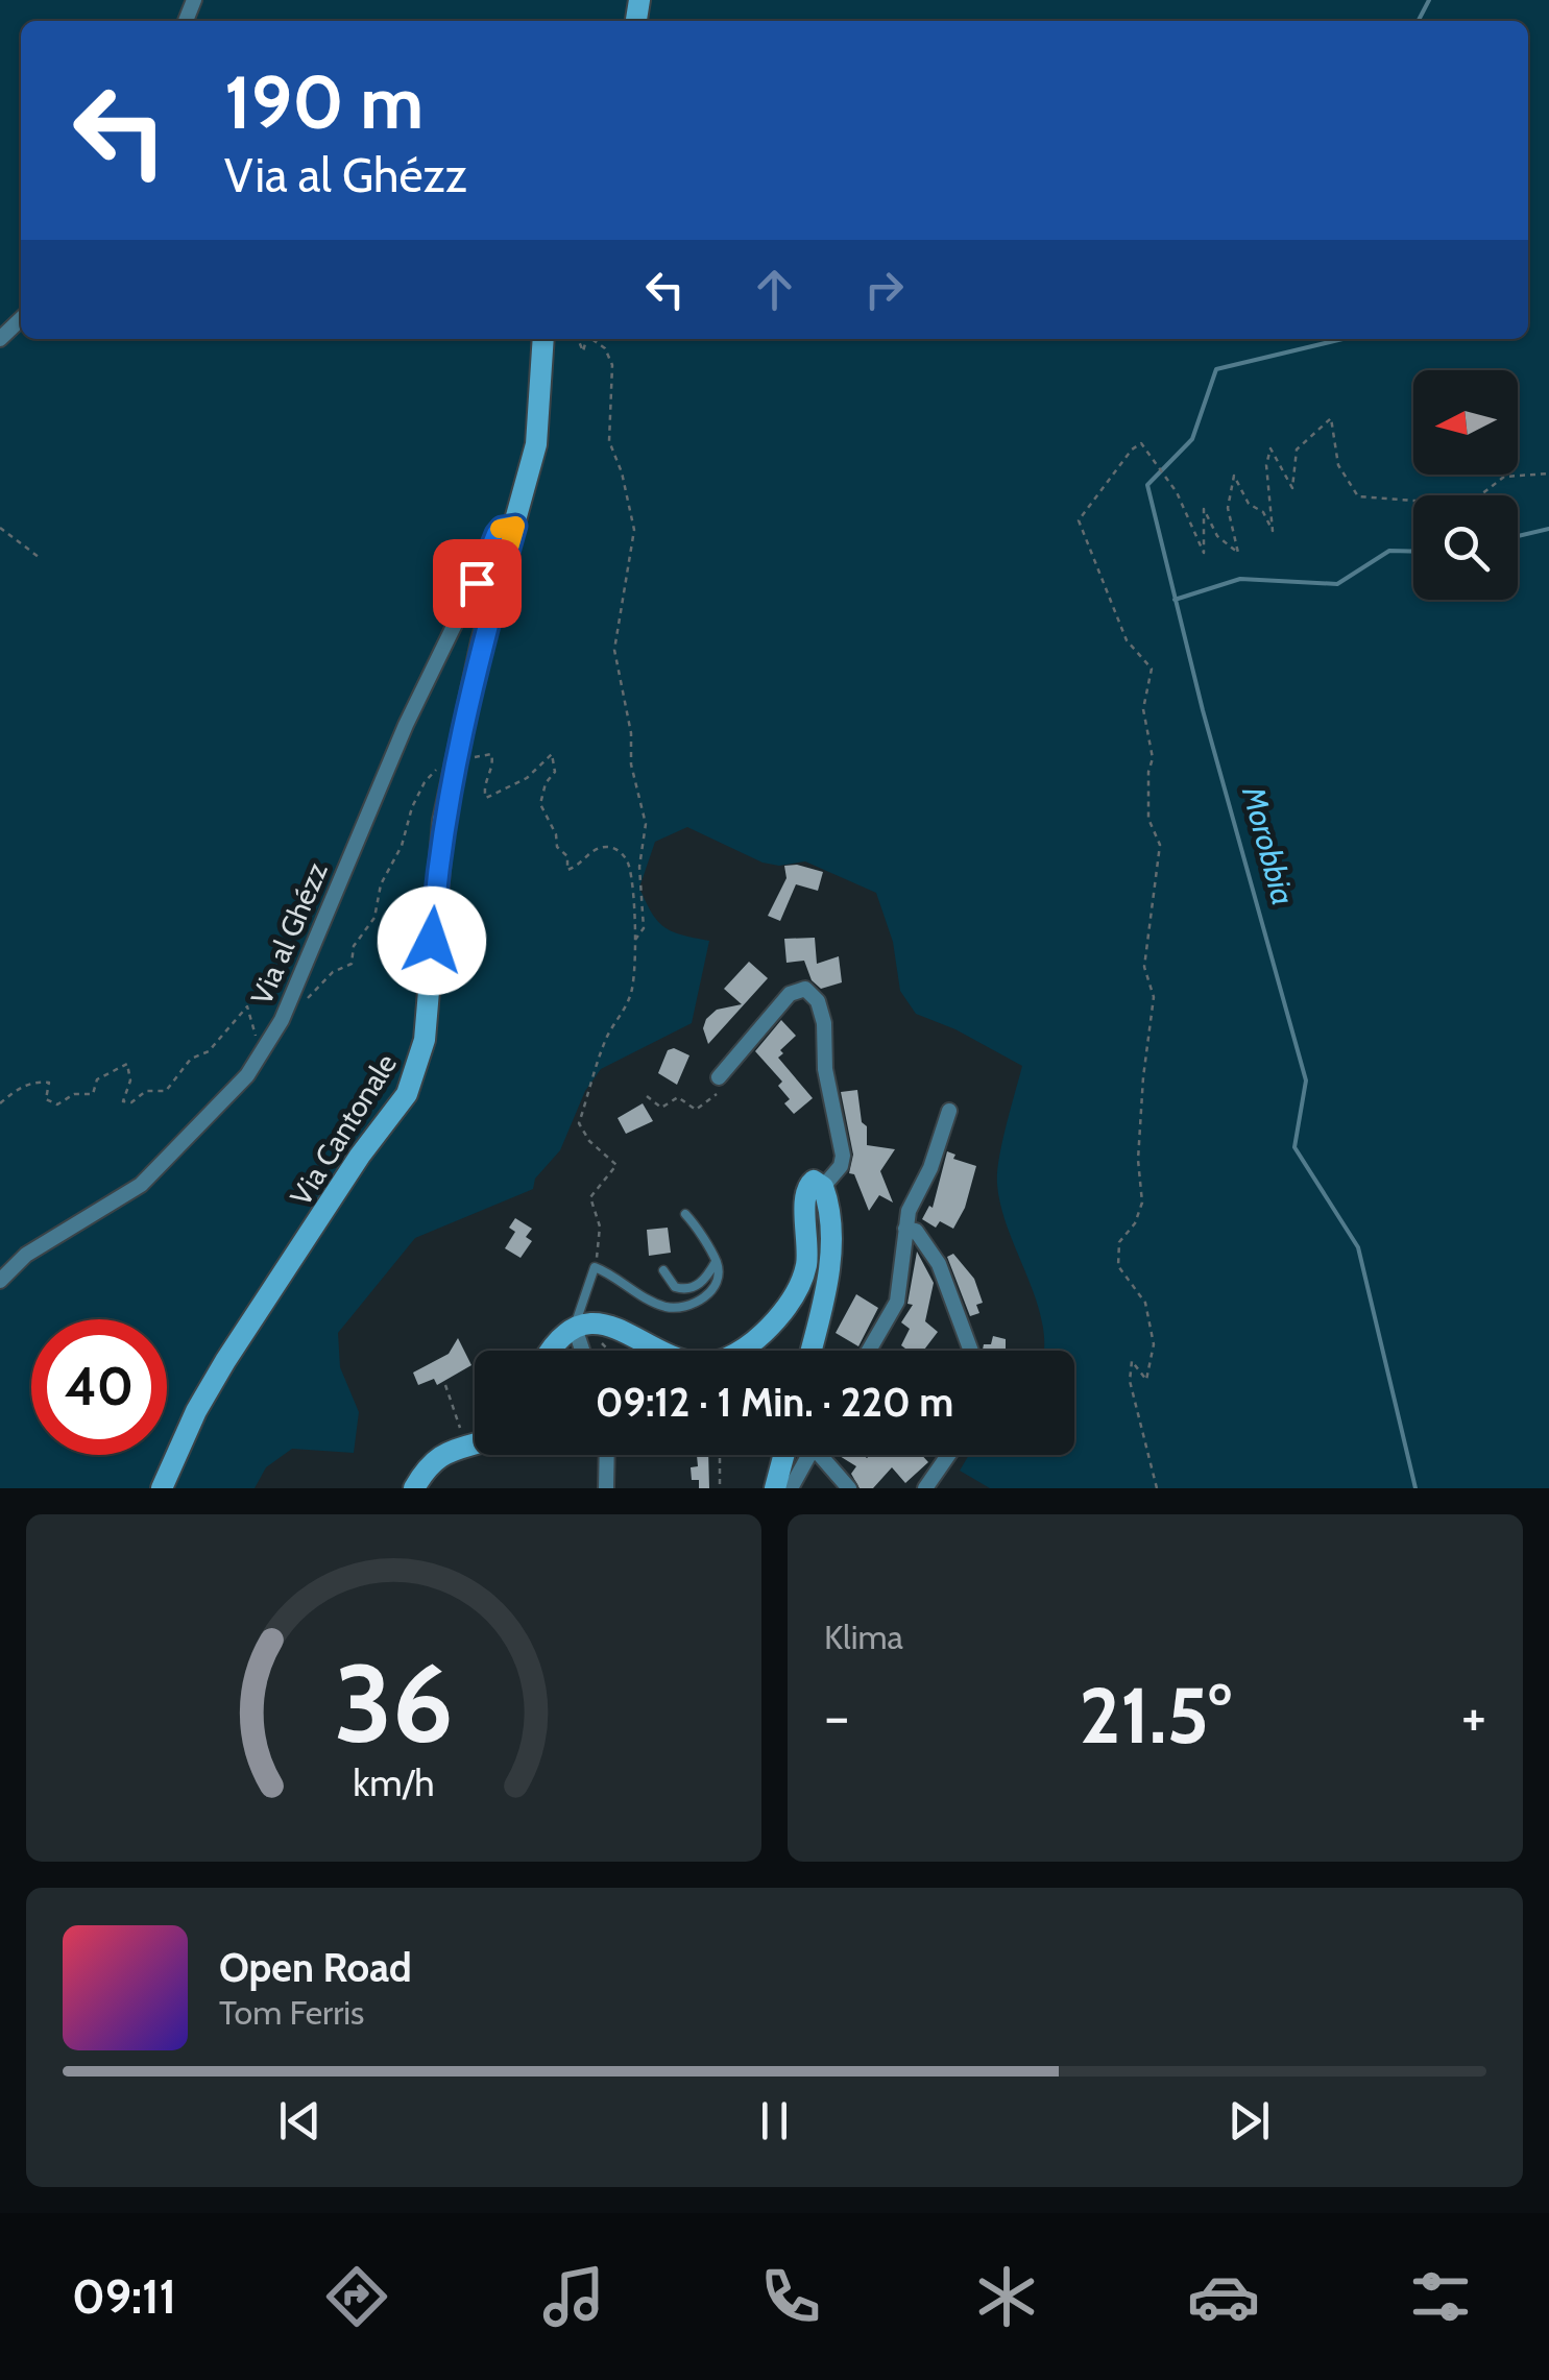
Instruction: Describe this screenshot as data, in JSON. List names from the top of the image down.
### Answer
{
  "streets": {
    "street": ["Via al Ghézz", "Via Cantonale"]
  },
  "crossings": [
    ["Via al Ghézz", "Via Cantonale"]
  ],
  "water": ["Morobbia"],
  "north": "left",
  "page": {
    "turn": ["190 m", "Via al Ghézz"],
    "limit": "40",
    "trip": "09:12 · 1 Min. · 220 m",
    "tile": "Klima",
    "heat": ["−", "21.5°", "+"],
    "song": ["Open Road", "Tom Ferris"],
    "tabs": "09:11",
    "gauge": ["36", "km/h"]
  }
}
